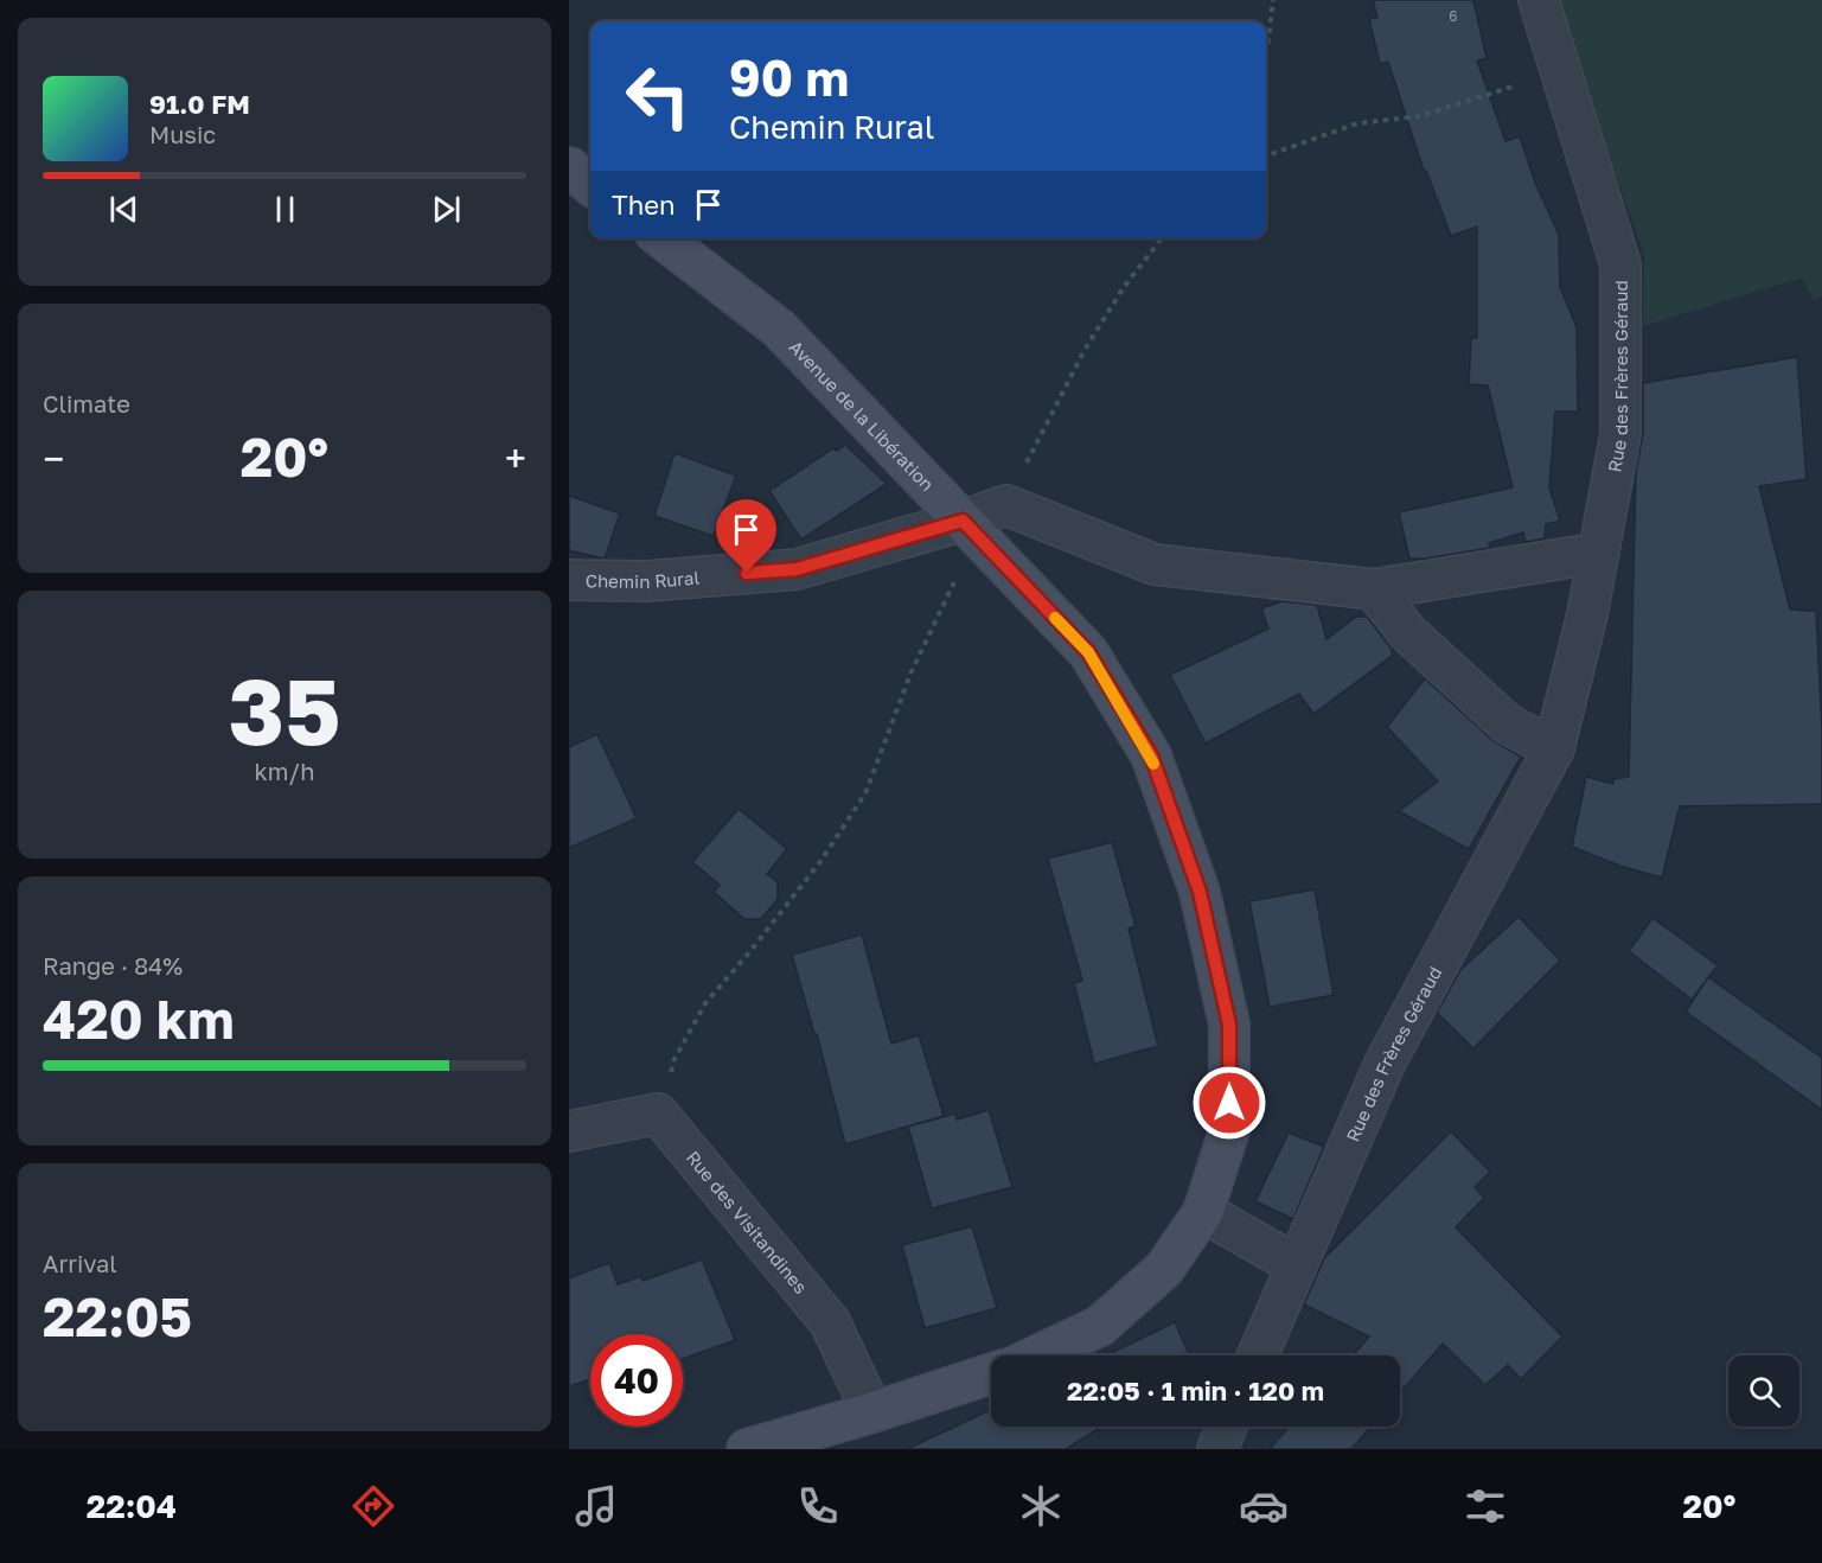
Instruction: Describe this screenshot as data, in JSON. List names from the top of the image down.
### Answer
{
  "streets": {
    "street": [
      "Rue des Frères Géraud",
      "Avenue de la Libération",
      "Chemin Rural",
      "Rue des Visitandines"
    ]
  },
  "crossings": [
    ["Avenue de la Libération", "Chemin Rural"]
  ],
  "house_numbers": ["6"],
  "page": {
    "turn": ["90 m", "Chemin Rural"],
    "song": ["91.0 FM", "Music"],
    "then": "Then",
    "tile": [
      "Climate",
      ["35", "km/h"],
      ["Range · 84%", "420 km"],
      ["Arrival", "22:05"]
    ],
    "heat": ["−", "20°", "+"],
    "limit": "40",
    "trip": "22:05 · 1 min · 120 m",
    "tabs": ["22:04", "20°"]
  }
}
